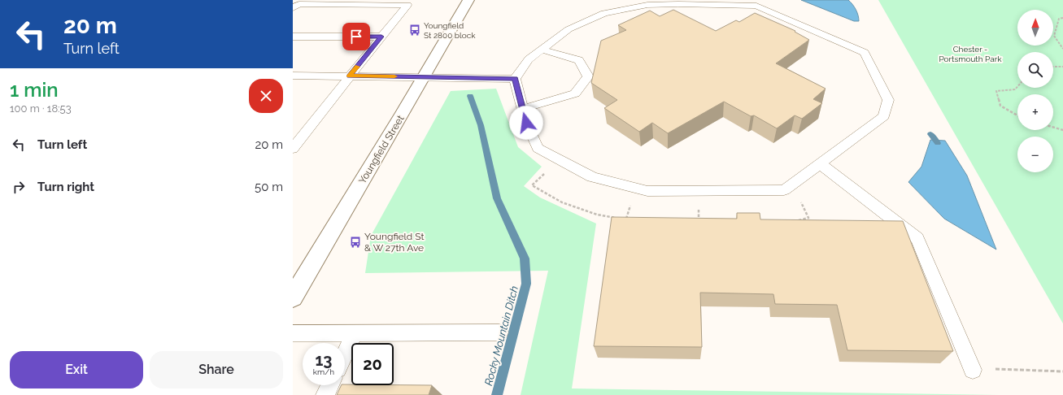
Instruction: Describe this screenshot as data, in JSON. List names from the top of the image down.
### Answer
{
  "streets": {
    "street": ["Youngfield Street"]
  },
  "water": ["Rocky Mountain Ditch"],
  "parks": ["Chester - Portsmouth Park"],
  "places": {
    "bus stop": ["Youngfield St 2800 block", "Youngfield St & W 27th Ave"]
  },
  "north": "top",
  "page": {
    "turn": ["20 m", "Turn left"],
    "map_buttons": ["+", "−"],
    "heading": ["1 min", "100 m · 18:53"],
    "list": [
      {
        "name": "Turn left",
        "value": "20 m"
      },
      {
        "name": "Turn right",
        "value": "50 m"
      }
    ],
    "speed": "13 km/h",
    "limit": "20",
    "buttons": ["Exit", "Share"]
  }
}
